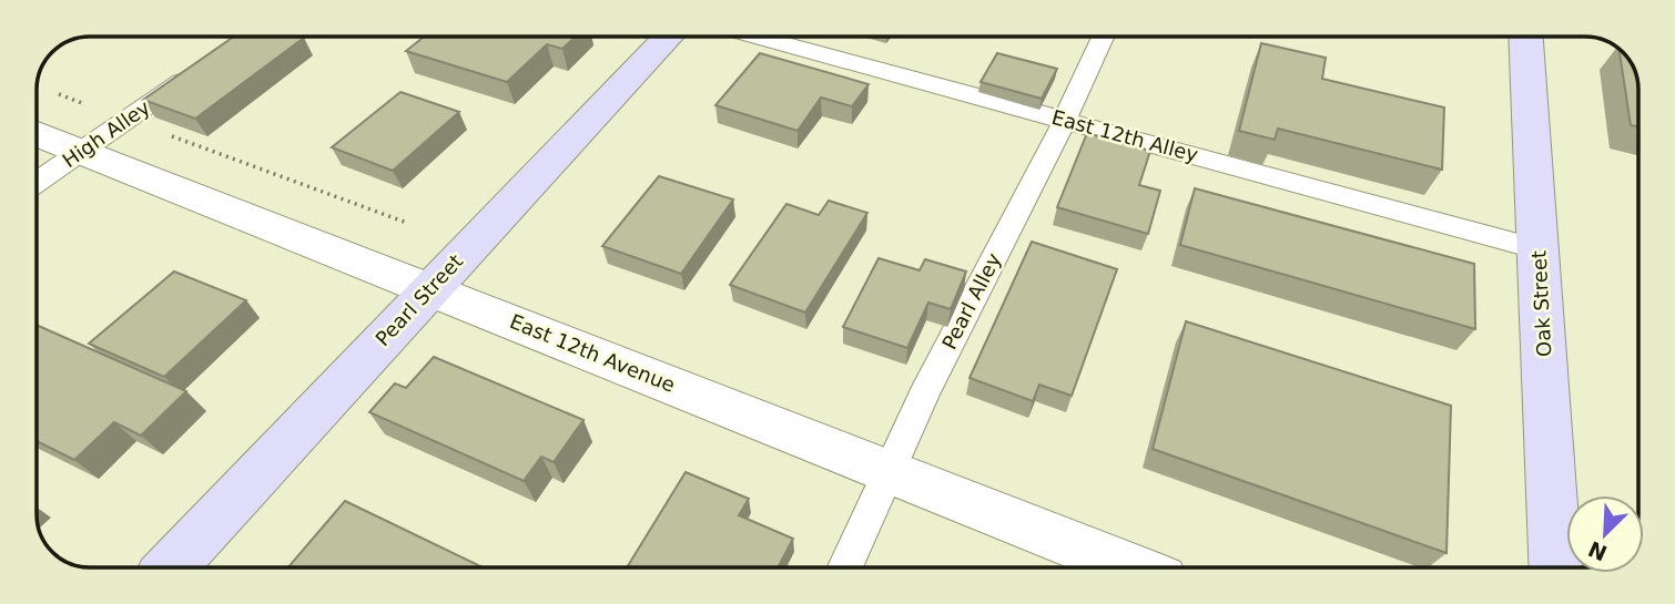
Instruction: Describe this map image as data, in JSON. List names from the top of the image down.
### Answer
{
  "streets": {
    "main road": ["Pearl Street", "Oak Street"],
    "street": ["East 12th Avenue"],
    "lane": ["High Alley", "East 12th Alley", "Pearl Alley"]
  },
  "crossings": [
    ["High Alley", "East 12th Avenue"],
    ["East 12th Alley", "Pearl Alley"],
    ["East 12th Alley", "Oak Street"],
    ["Pearl Street", "East 12th Avenue"],
    ["Pearl Alley", "East 12th Avenue"]
  ],
  "north": "bottom left"
}
